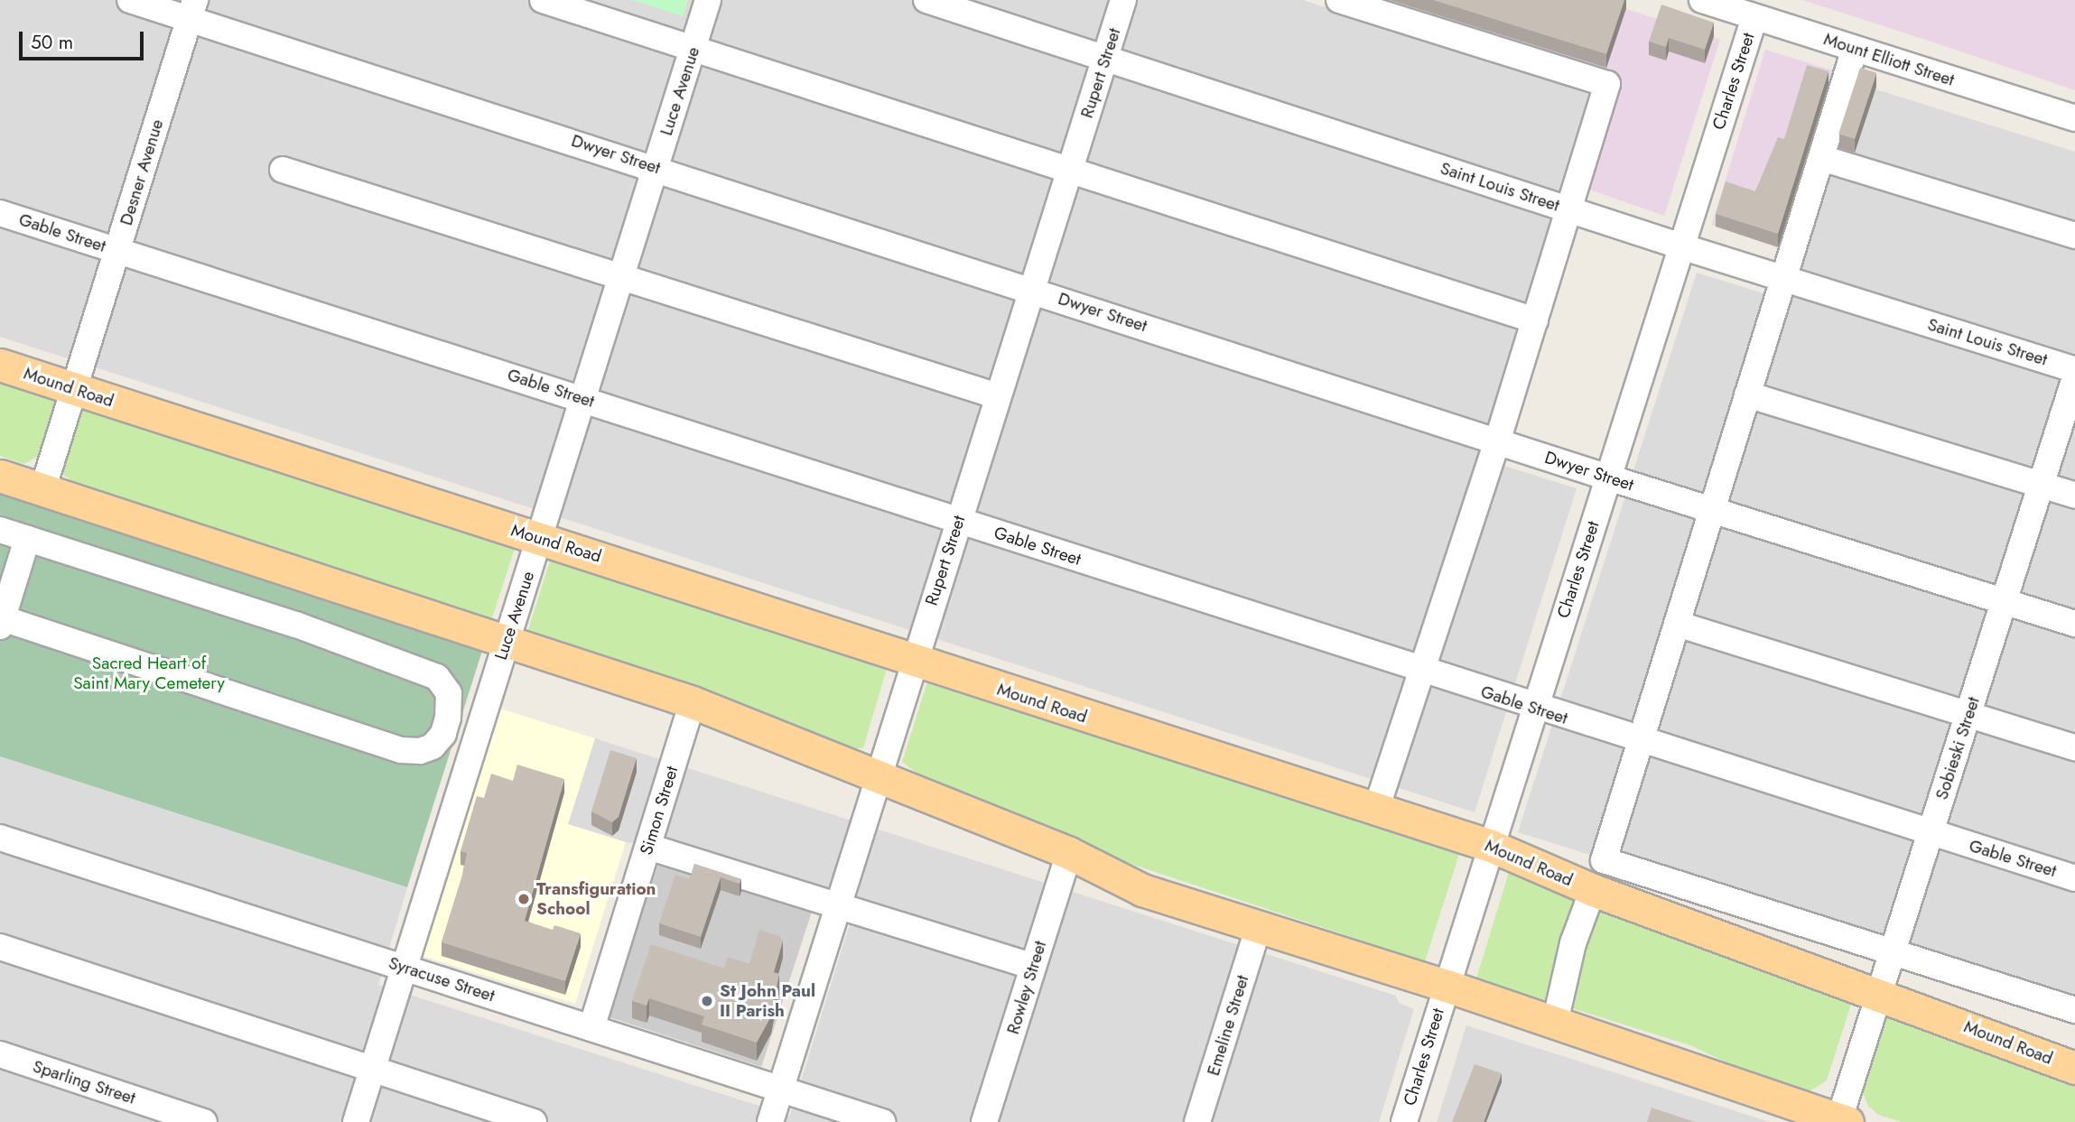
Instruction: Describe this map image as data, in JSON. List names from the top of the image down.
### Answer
{
  "streets": {
    "main road": ["Mound Road"],
    "street": [
      "Mount Elliott Street",
      "Rupert Street",
      "Charles Street",
      "Luce Avenue",
      "Dwyer Street",
      "Desner Avenue",
      "Saint Louis Street",
      "Gable Street",
      "Sobieski Street",
      "Simon Street",
      "Syracuse Street",
      "Rowley Street",
      "Emeline Street",
      "Sparling Street"
    ]
  },
  "crossings": [
    ["Mount Elliott Street", "Charles Street"],
    ["Rupert Street", "Dwyer Street"],
    ["Rupert Street", "Saint Louis Street"],
    ["Rupert Street", "Gable Street"],
    ["Rupert Street", "Mound Road"],
    ["Rupert Street", "Syracuse Street"],
    ["Charles Street", "Dwyer Street"],
    ["Charles Street", "Saint Louis Street"],
    ["Charles Street", "Gable Street"],
    ["Charles Street", "Mound Road"],
    ["Luce Avenue", "Dwyer Street"],
    ["Luce Avenue", "Gable Street"],
    ["Luce Avenue", "Mound Road"],
    ["Luce Avenue", "Syracuse Street"],
    ["Dwyer Street", "Desner Avenue"],
    ["Dwyer Street", "Sobieski Street"],
    ["Desner Avenue", "Gable Street"],
    ["Desner Avenue", "Mound Road"],
    ["Gable Street", "Sobieski Street"],
    ["Mound Road", "Sobieski Street"],
    ["Simon Street", "Syracuse Street"]
  ],
  "parks": ["Sacred Heart of Saint Mary Cemetery"],
  "places": ["Transfiguration School", "St John Paul II Parish"],
  "scale_bar": "50 m"
}
